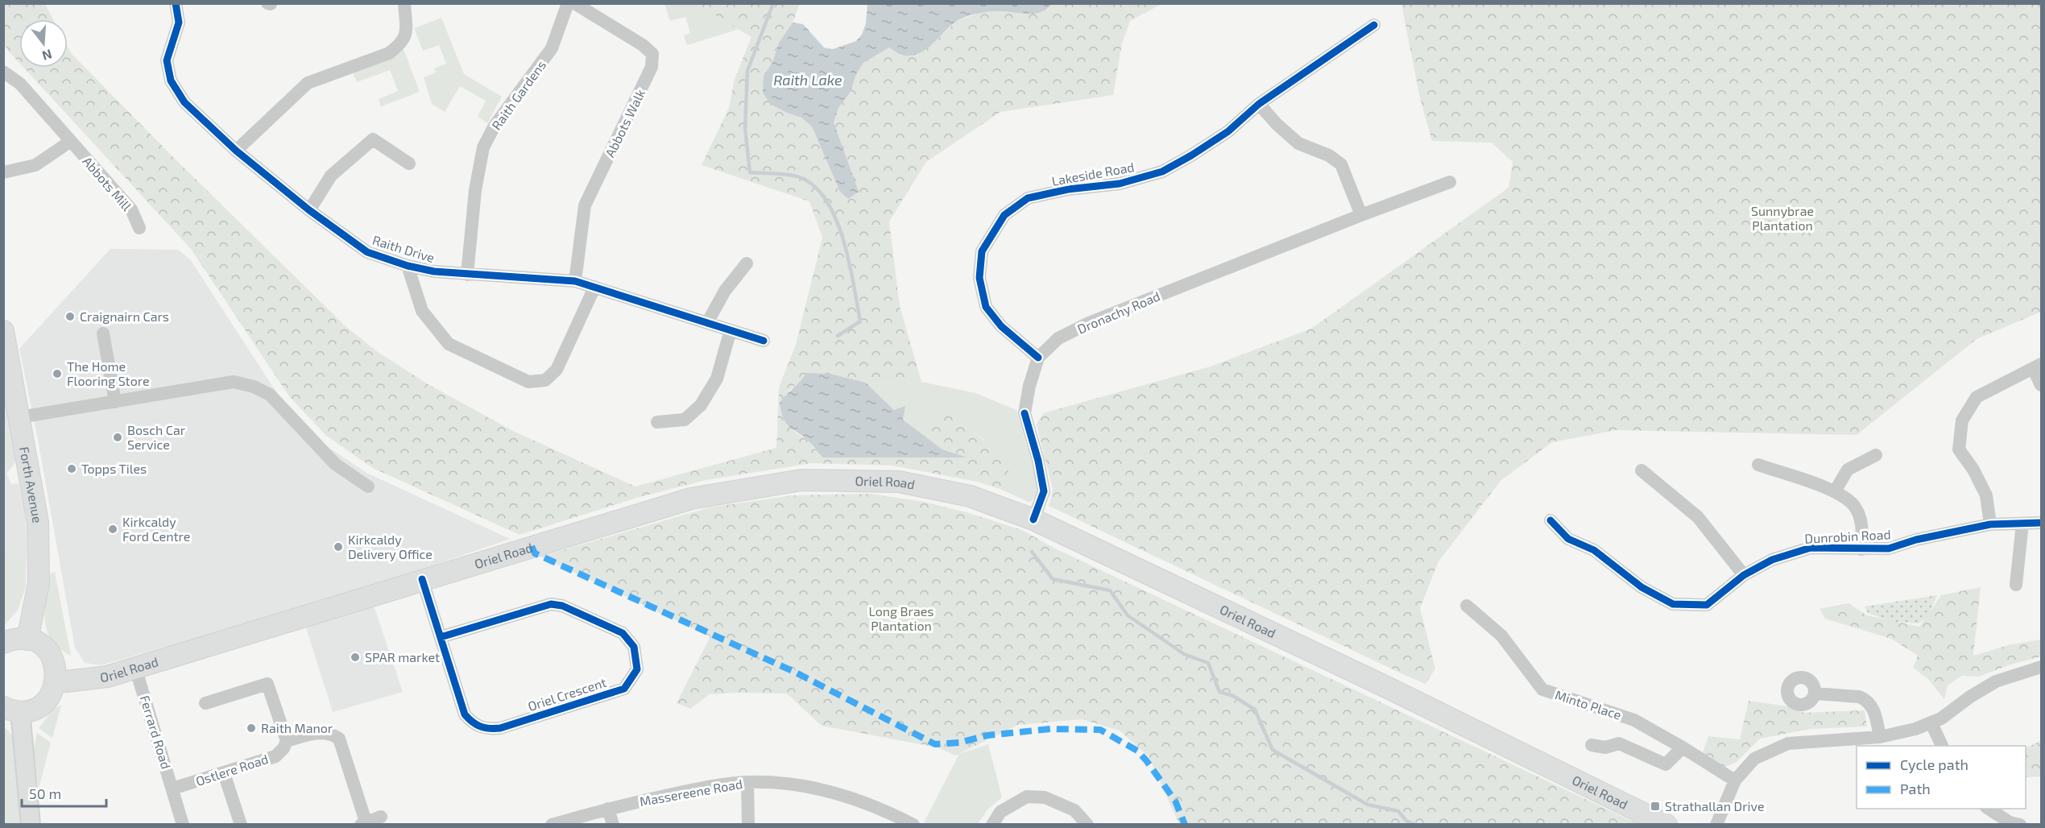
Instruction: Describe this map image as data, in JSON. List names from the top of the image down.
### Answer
{
  "streets": {
    "main road": ["Oriel Road", "Forth Avenue"],
    "street": [
      "Raith Gardens",
      "Abbots Walk",
      "Lakeside Road",
      "Abbots Mill",
      "Raith Drive",
      "Dronachy Road",
      "Dunrobin Road",
      "Oriel Crescent",
      "Minto Place",
      "Ferrard Road",
      "Ostlere Road",
      "Massereene Road"
    ]
  },
  "crossings": [
    ["Raith Gardens", "Raith Drive"],
    ["Abbots Walk", "Raith Drive"],
    ["Lakeside Road", "Dronachy Road"],
    ["Oriel Road", "Oriel Crescent"],
    ["Oriel Road", "Ferrard Road"],
    ["Ferrard Road", "Ostlere Road"]
  ],
  "water": ["Raith Lake"],
  "parks": ["Sunnybrae Plantation", "Long Braes Plantation"],
  "places": {
    "other": [
      "Craignairn Cars",
      "The Home Flooring Store",
      "Bosch Car Service",
      "Topps Tiles",
      "Kirkcaldy Ford Centre",
      "Kirkcaldy Delivery Office",
      "SPAR market",
      "Raith Manor"
    ],
    "transit": ["Strathallan Drive"]
  },
  "legend": ["Cycle path", "Path"],
  "scale_bar": "50 m",
  "north": "bottom"
}
